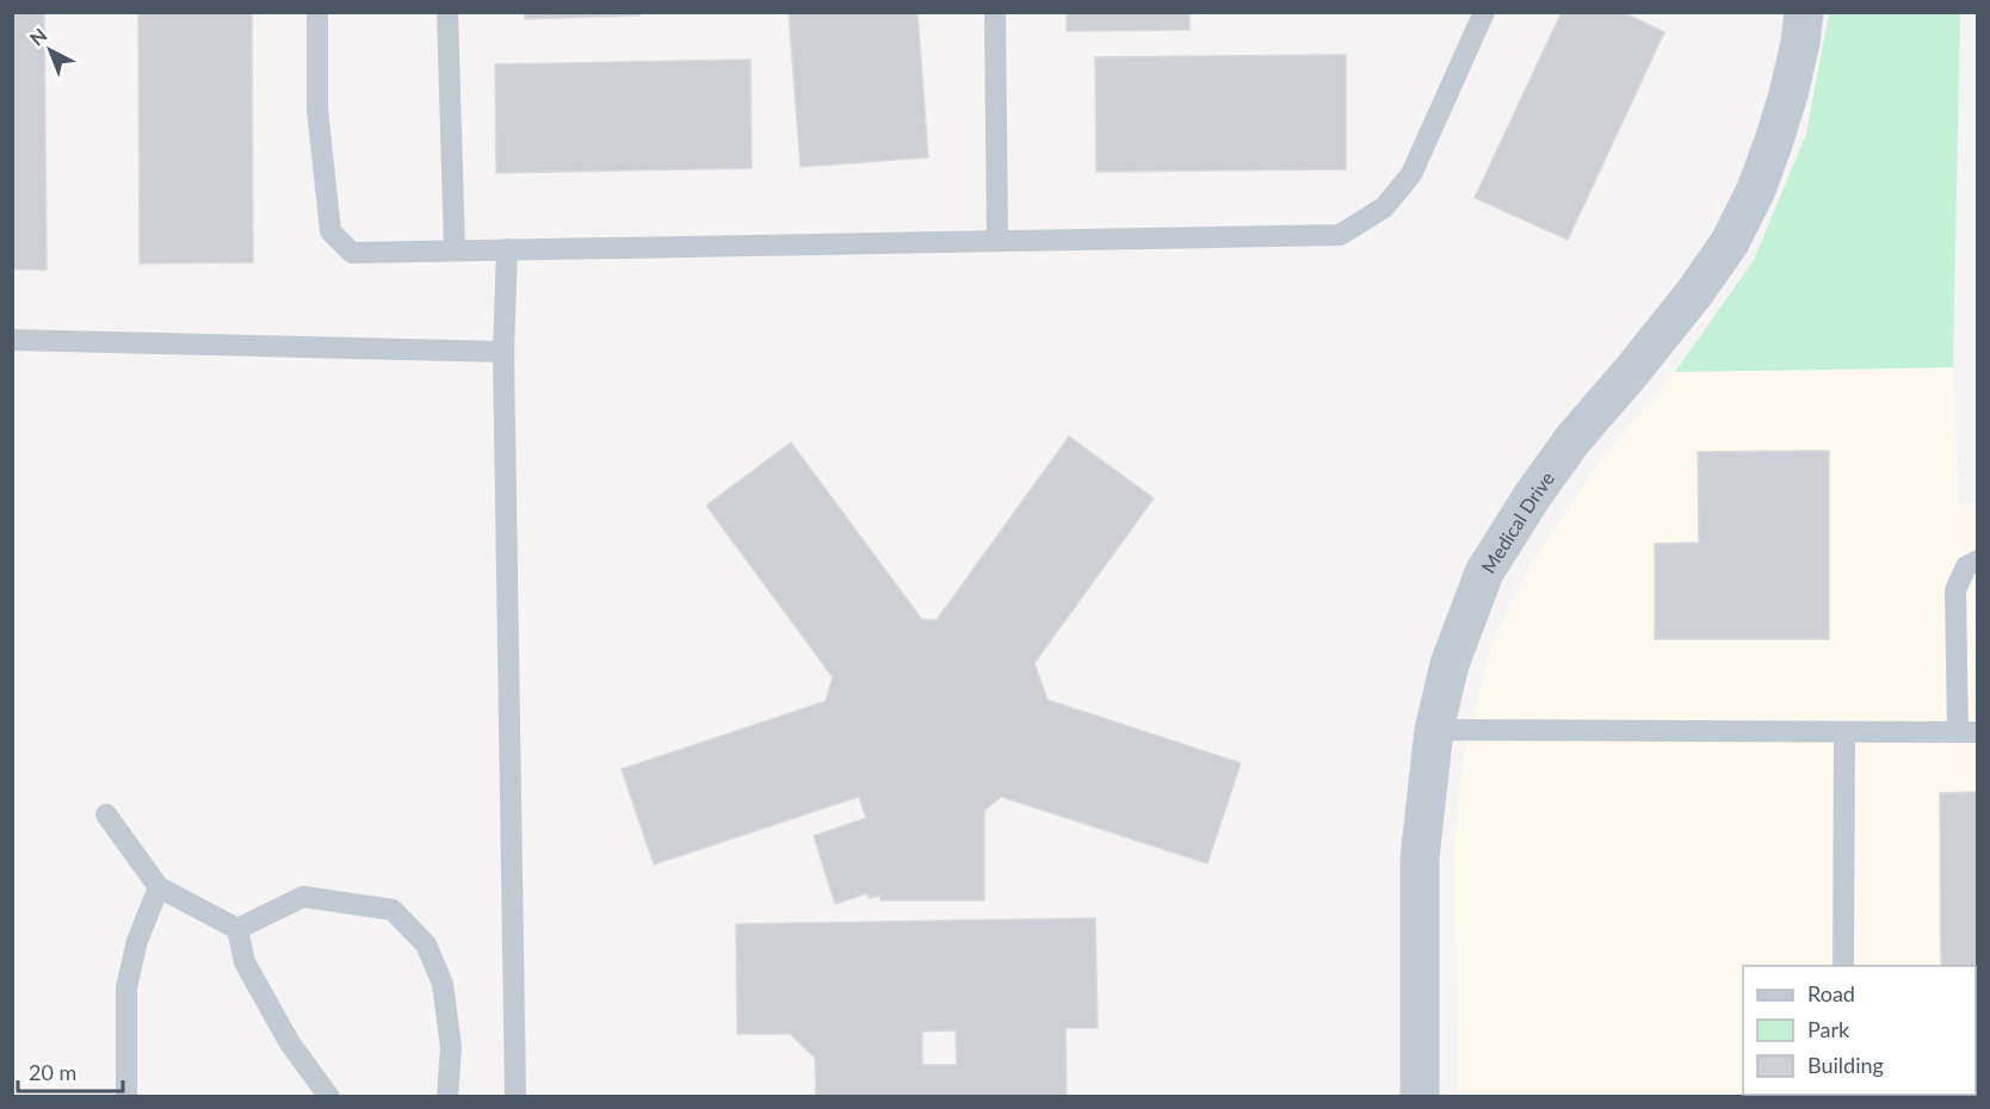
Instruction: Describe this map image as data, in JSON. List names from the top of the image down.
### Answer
{
  "streets": {
    "street": ["Medical Drive"]
  },
  "legend": ["Road", "Park", "Building"],
  "scale_bar": "20 m",
  "north": "top left"
}
